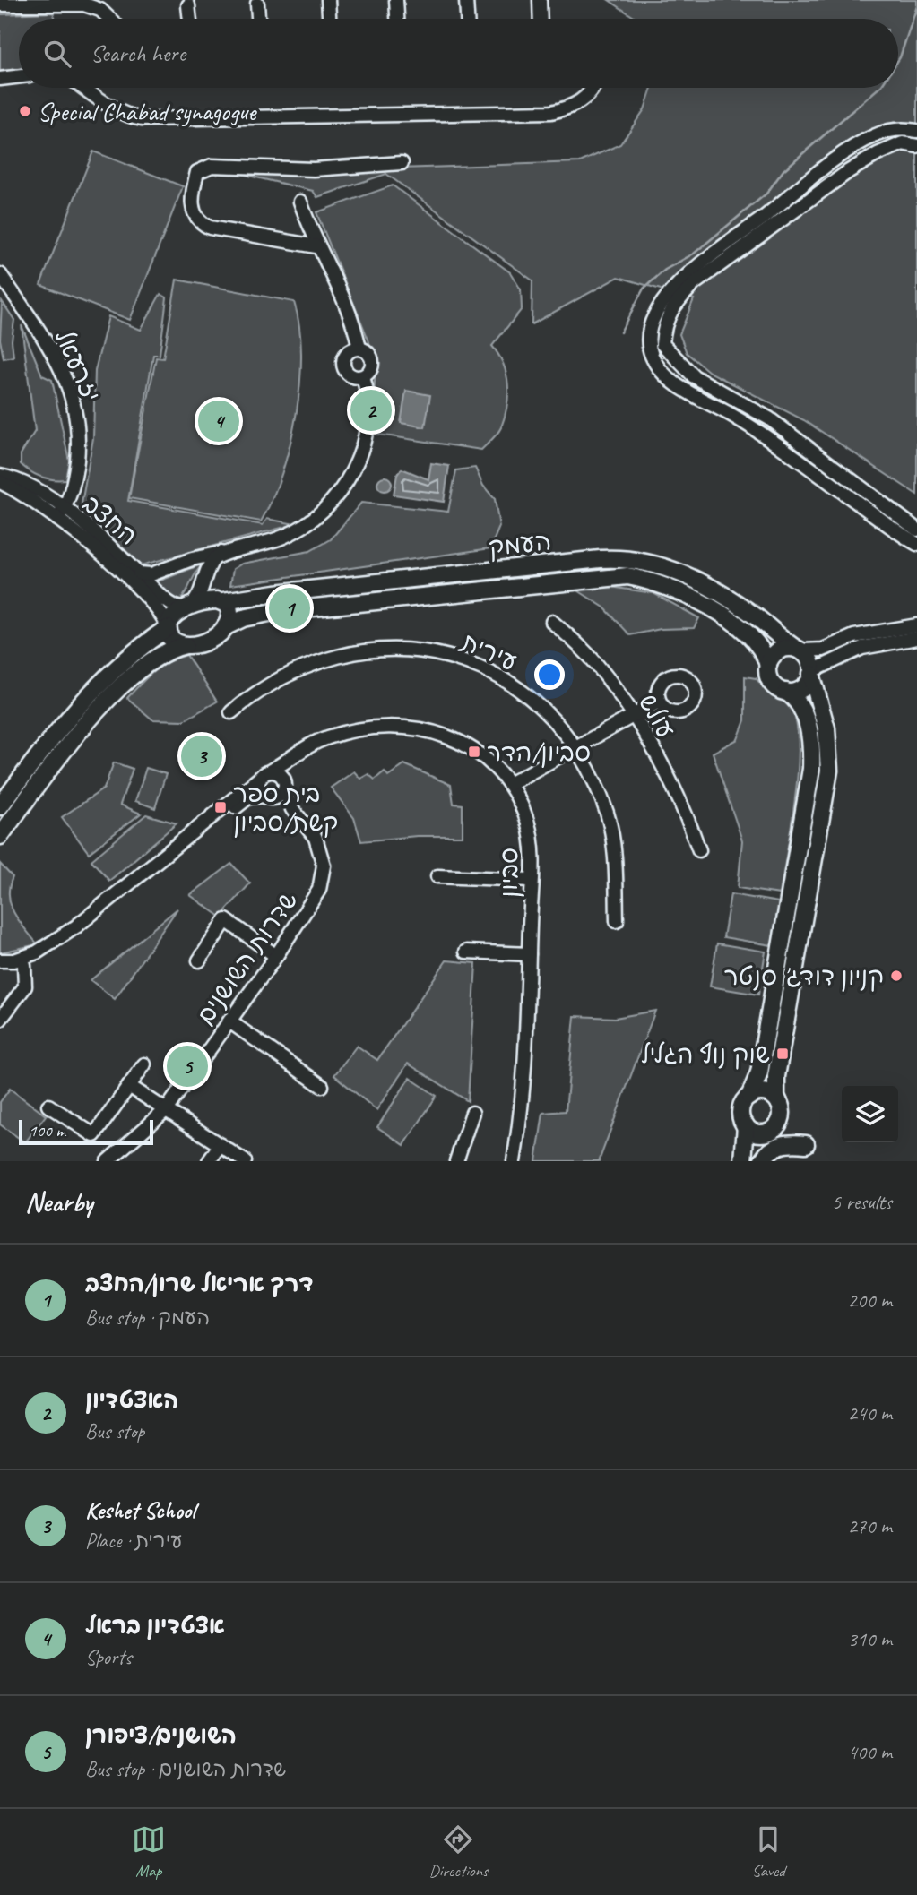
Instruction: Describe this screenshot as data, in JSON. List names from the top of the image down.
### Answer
{
  "streets": {
    "main road": ["העמק"],
    "street": [
      "יזרעאל",
      "החצב",
      "עירית",
      "עולש",
      "סביון",
      "שדרות השושנים"
    ]
  },
  "crossings": [
    ["יזרעאל", "החצב"],
    ["החצב", "העמק"],
    ["סביון", "שדרות השושנים"]
  ],
  "places": {
    "other": ["Special Chabad synagogue", "קניון דודג' סנטר"],
    "transit": ["סביון/הדר", "בית ספר קשת/סביון", "שוק נוף הגליל"]
  },
  "scale_bar": "100 m",
  "page": {
    "search": "Search here",
    "pins": [
      "2",
      "4",
      "1",
      "3",
      "5"
    ],
    "scale": "100 m",
    "heading": ["Nearby", "5 results"],
    "list": [
      {
        "mark": "1",
        "name": "דרך אריאל שרון/החצב",
        "note": "Bus stop · העמק",
        "value": "200 m"
      },
      {
        "mark": "2",
        "name": "האצטדיון",
        "note": "Bus stop",
        "value": "240 m"
      },
      {
        "mark": "3",
        "name": "Keshet School",
        "note": "Place · עירית",
        "value": "270 m"
      },
      {
        "mark": "4",
        "name": "אצטדיון בראל",
        "note": "Sports",
        "value": "310 m"
      },
      {
        "mark": "5",
        "name": "השושנים/ציפורן",
        "note": "Bus stop · שדרות השושנים",
        "value": "400 m"
      }
    ],
    "nav": ["Map", "Directions", "Saved"]
  }
}
